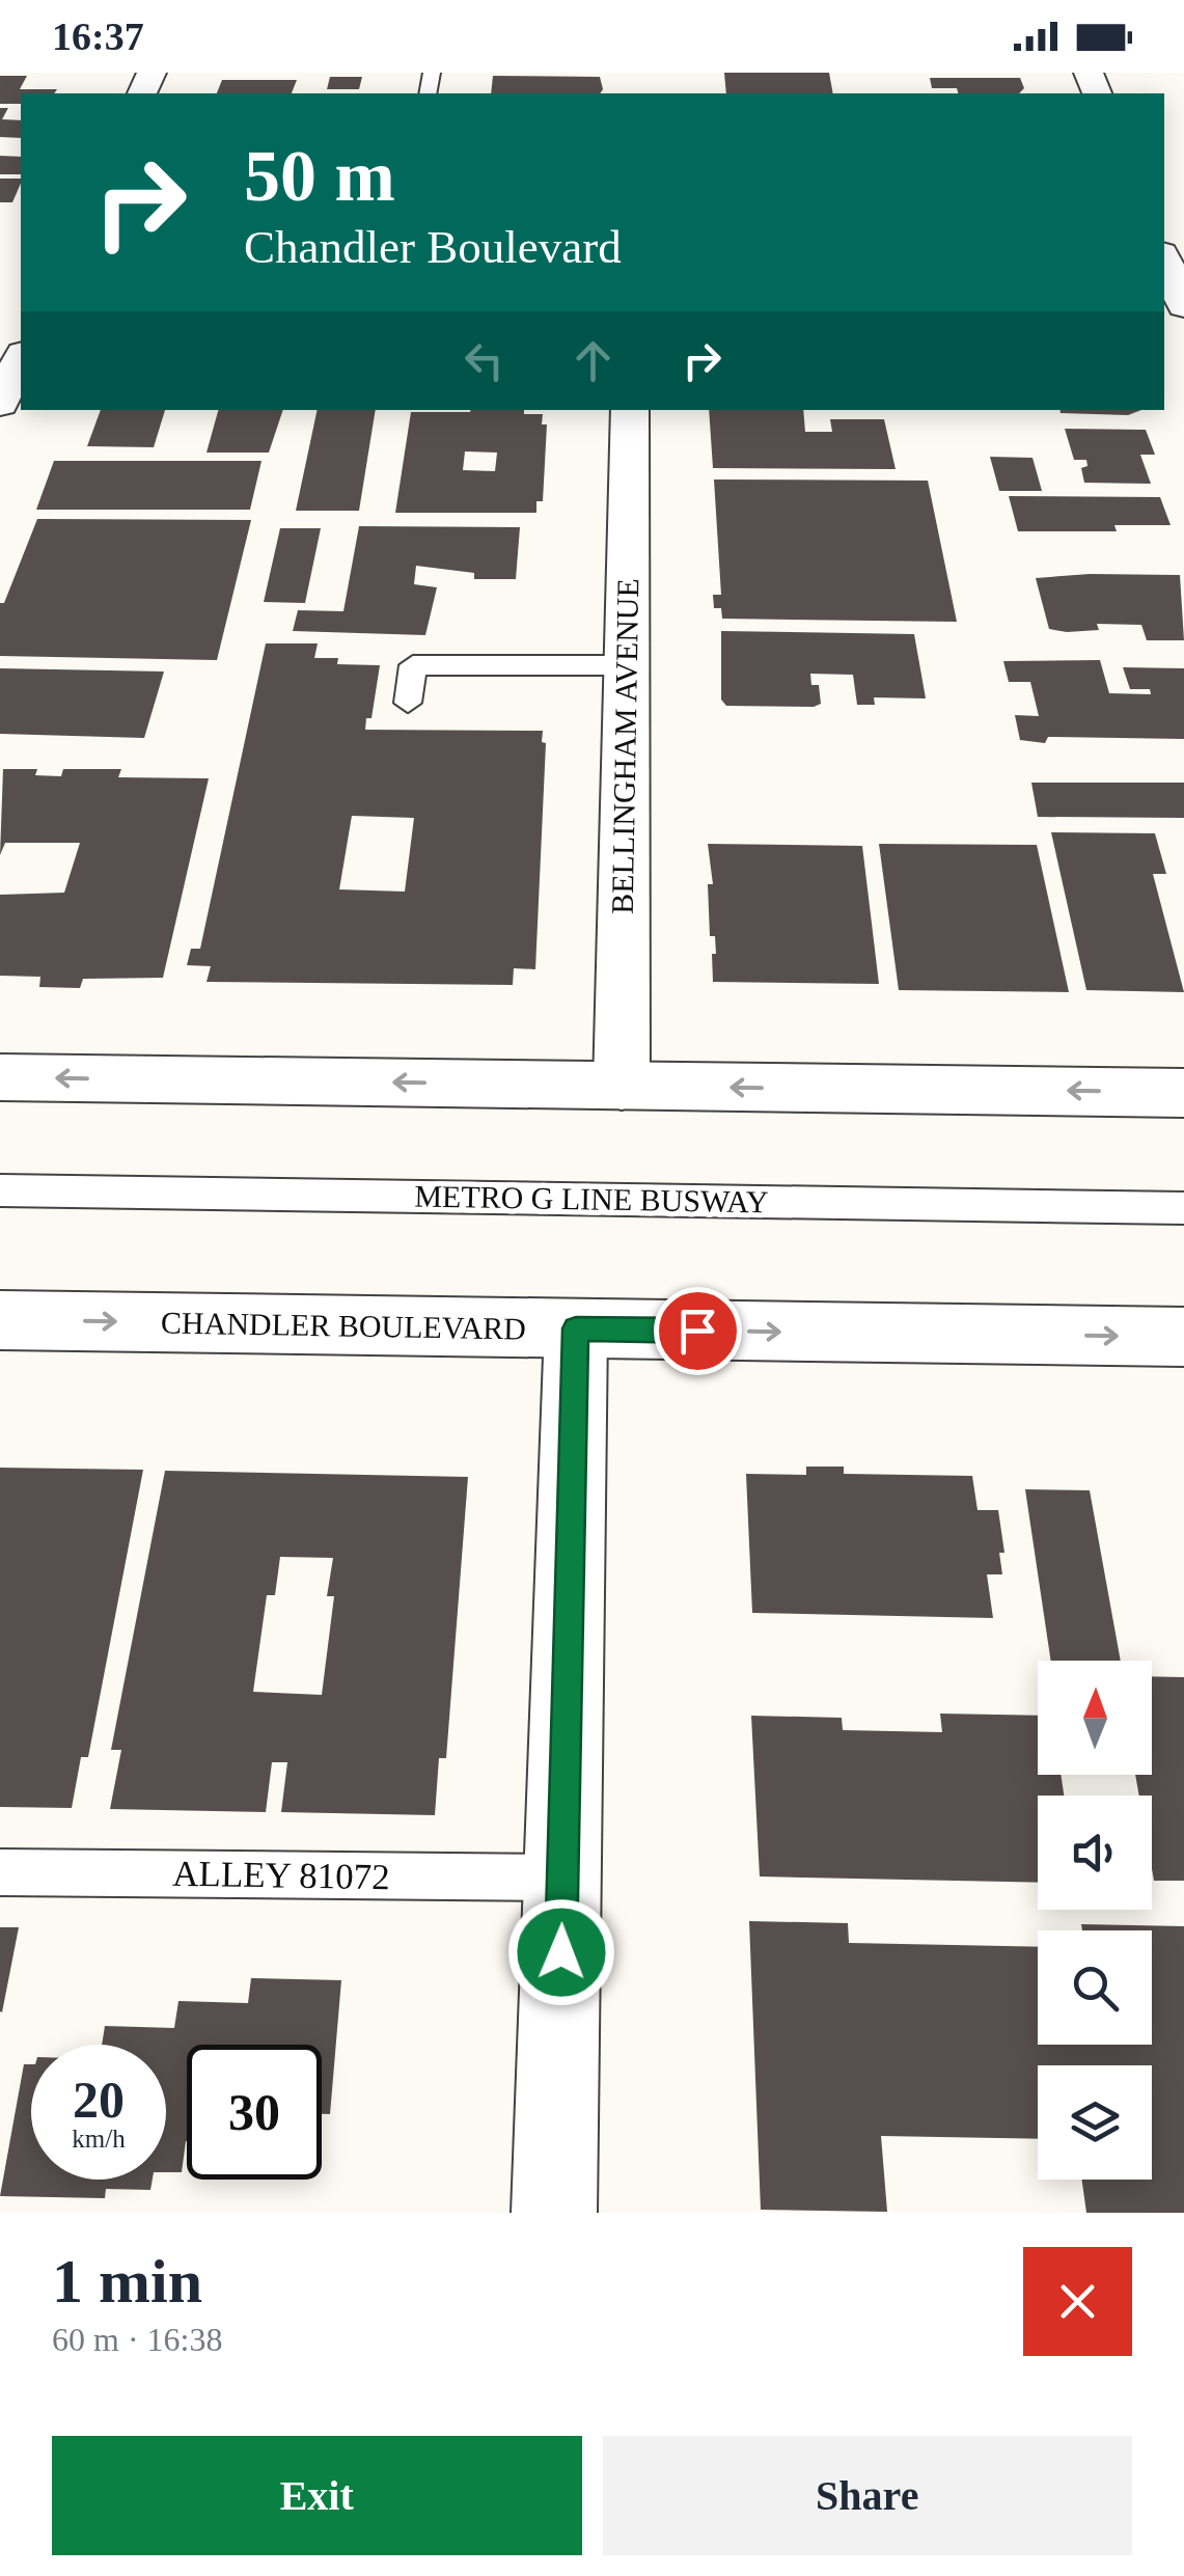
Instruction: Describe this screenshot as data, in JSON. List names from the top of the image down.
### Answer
{
  "streets": {
    "street": ["BELLINGHAM AVENUE", "CHANDLER BOULEVARD"],
    "lane": ["METRO G LINE BUSWAY", "ALLEY 81072"]
  },
  "north": "top",
  "page": {
    "status": "16:37",
    "turn": ["50 m", "Chandler Boulevard"],
    "speed": "20 km/h",
    "limit": "30",
    "heading": ["1 min", "60 m · 16:38"],
    "buttons": ["Exit", "Share"]
  }
}
